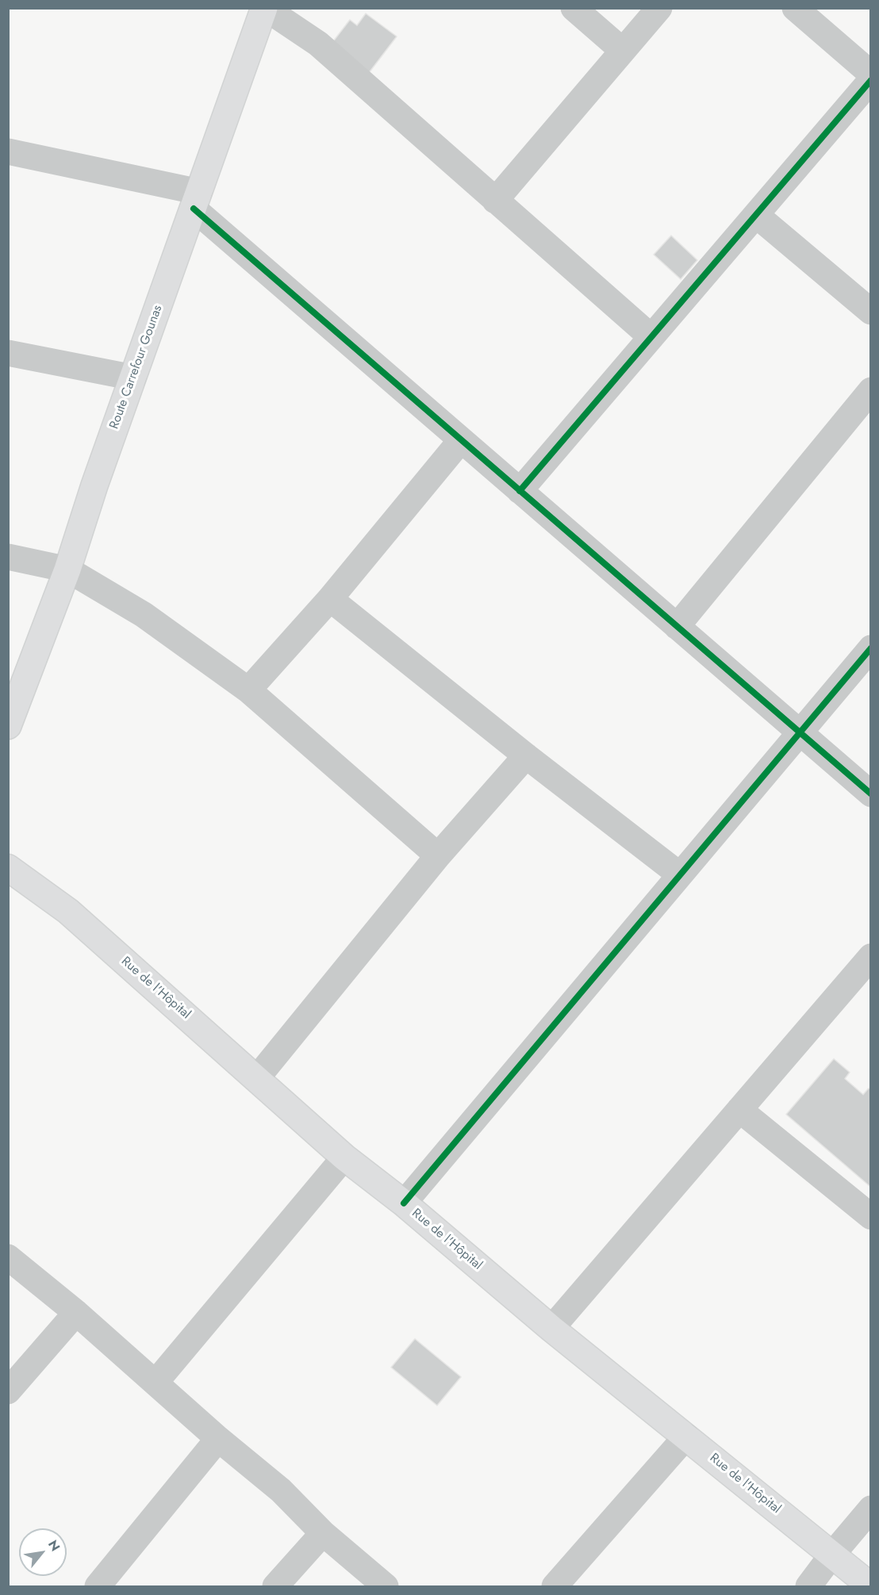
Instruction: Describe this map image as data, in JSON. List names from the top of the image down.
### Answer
{
  "streets": {
    "main road": ["Route Carrefour Gounas", "Rue de l'Hôpital"]
  },
  "north": "top right"
}
